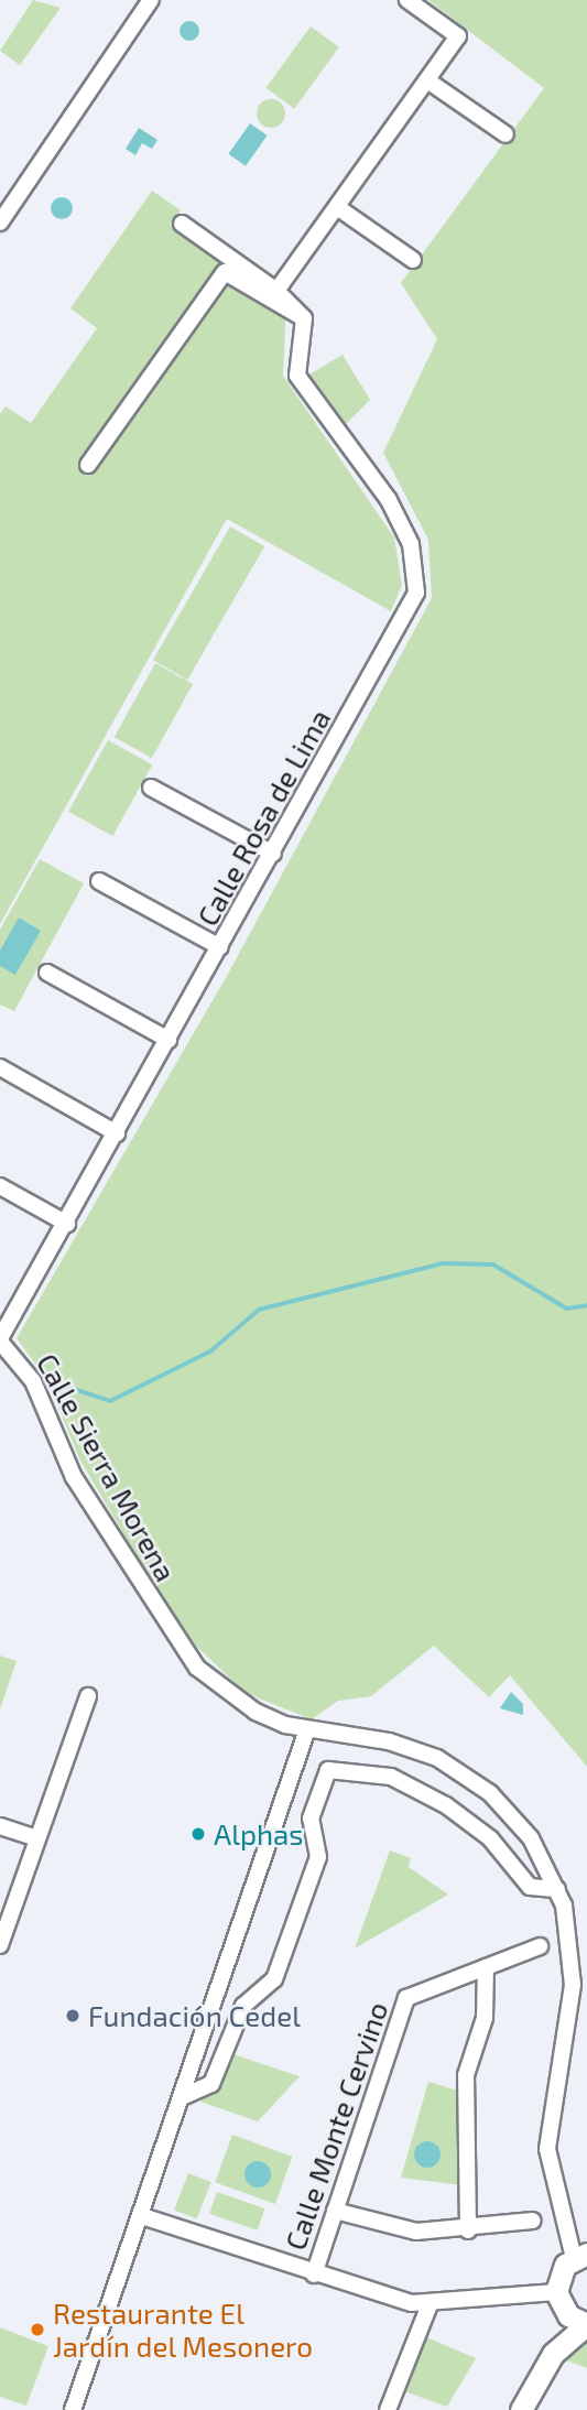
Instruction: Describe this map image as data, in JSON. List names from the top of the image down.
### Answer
{
  "streets": {
    "street": ["Calle Rosa de Lima", "Calle Sierra Morena", "Calle Monte Cervino"]
  },
  "crossings": [
    ["Calle Rosa de Lima", "Calle Sierra Morena"]
  ],
  "places": ["Alphas", "Fundación Cedel", "Restaurante El Jardín del Mesonero"]
}
